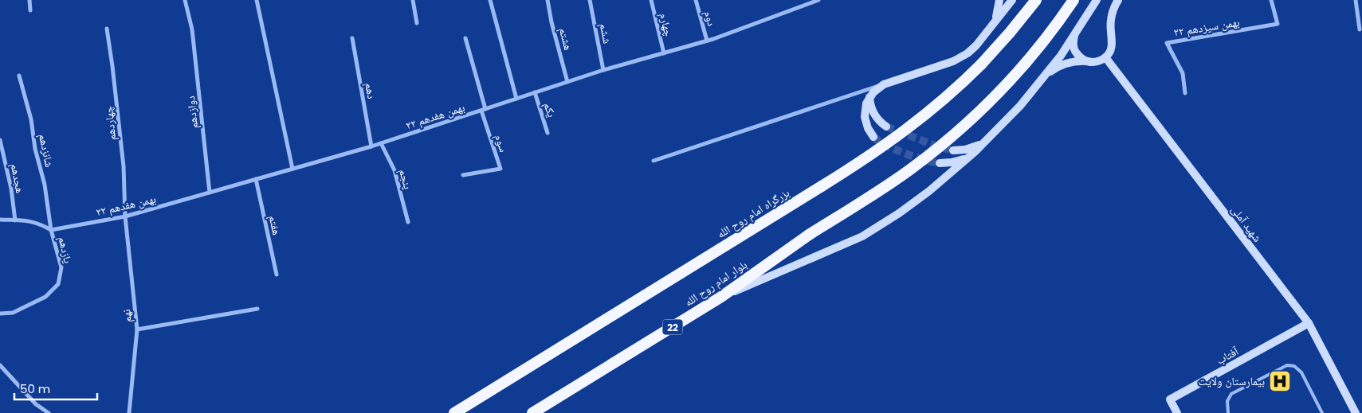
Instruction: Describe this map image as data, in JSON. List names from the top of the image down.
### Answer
{
  "streets": {
    "highway": ["بزرگراه امام روح الله", "بلوار امام روح الله", "22"],
    "main road": ["شهید آملی", "آفتاب"],
    "street": [
      "دوم",
      "چهارم",
      "۲۲ بهمن سیزدهم",
      "ششم",
      "هشتم",
      "دهم",
      "یکم",
      "دوازدهم",
      "۲۲ بهمن هفدهم",
      "چهاردهم",
      "سوم",
      "شانزدهم",
      "هجدهم",
      "پنجم",
      "هفتم",
      "یازدهم",
      "نهم"
    ]
  },
  "crossings": [
    ["دوم", "۲۲ بهمن هفدهم"],
    ["چهارم", "۲۲ بهمن هفدهم"],
    ["ششم", "۲۲ بهمن هفدهم"],
    ["هشتم", "۲۲ بهمن هفدهم"],
    ["دهم", "۲۲ بهمن هفدهم"],
    ["یکم", "۲۲ بهمن هفدهم"],
    ["دوازدهم", "۲۲ بهمن هفدهم"],
    ["۲۲ بهمن هفدهم", "چهاردهم"],
    ["۲۲ بهمن هفدهم", "سوم"],
    ["۲۲ بهمن هفدهم", "شانزدهم"],
    ["۲۲ بهمن هفدهم", "پنجم"],
    ["۲۲ بهمن هفدهم", "هفتم"],
    ["۲۲ بهمن هفدهم", "یازدهم"],
    ["۲۲ بهمن هفدهم", "نهم"],
    ["چهاردهم", "نهم"],
    ["شانزدهم", "یازدهم"],
    ["هجدهم", "یازدهم"],
    ["شهید آملی", "آفتاب"]
  ],
  "places": {
    "hospital": ["بیمارستان ولایت"]
  },
  "scale_bar": "50 m"
}
